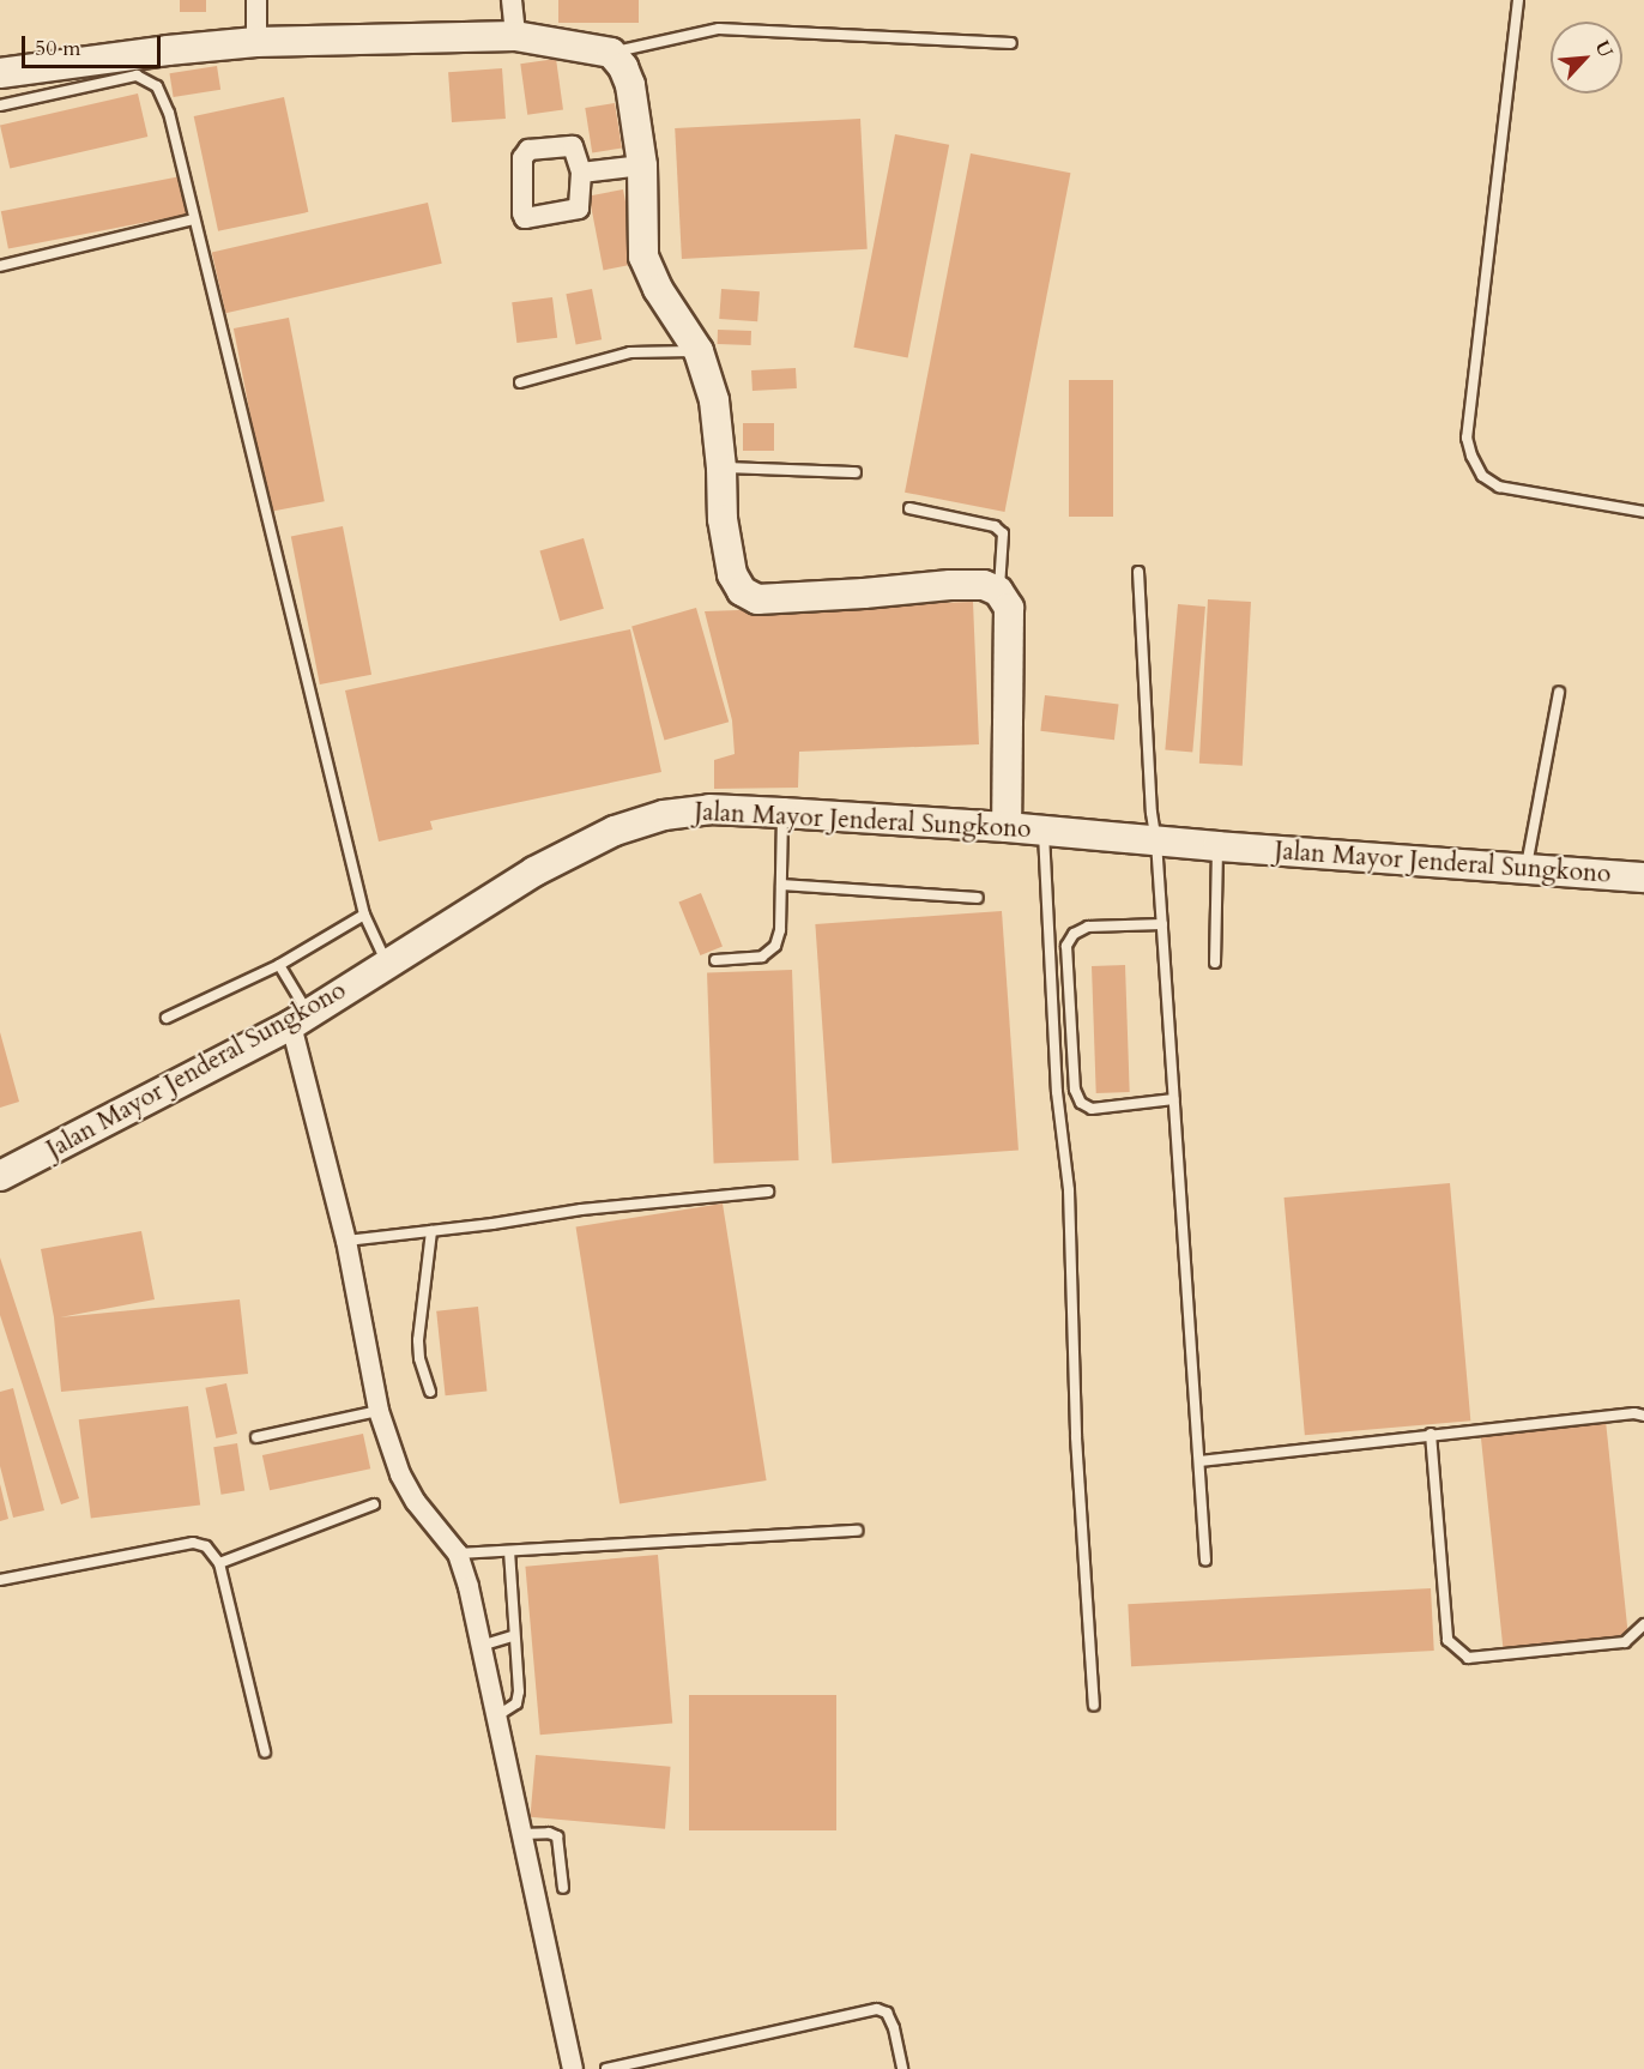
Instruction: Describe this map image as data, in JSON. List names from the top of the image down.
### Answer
{
  "streets": {
    "main road": ["Jalan Mayor Jenderal Sungkono"]
  },
  "scale_bar": "50 m",
  "north": "top right"
}
